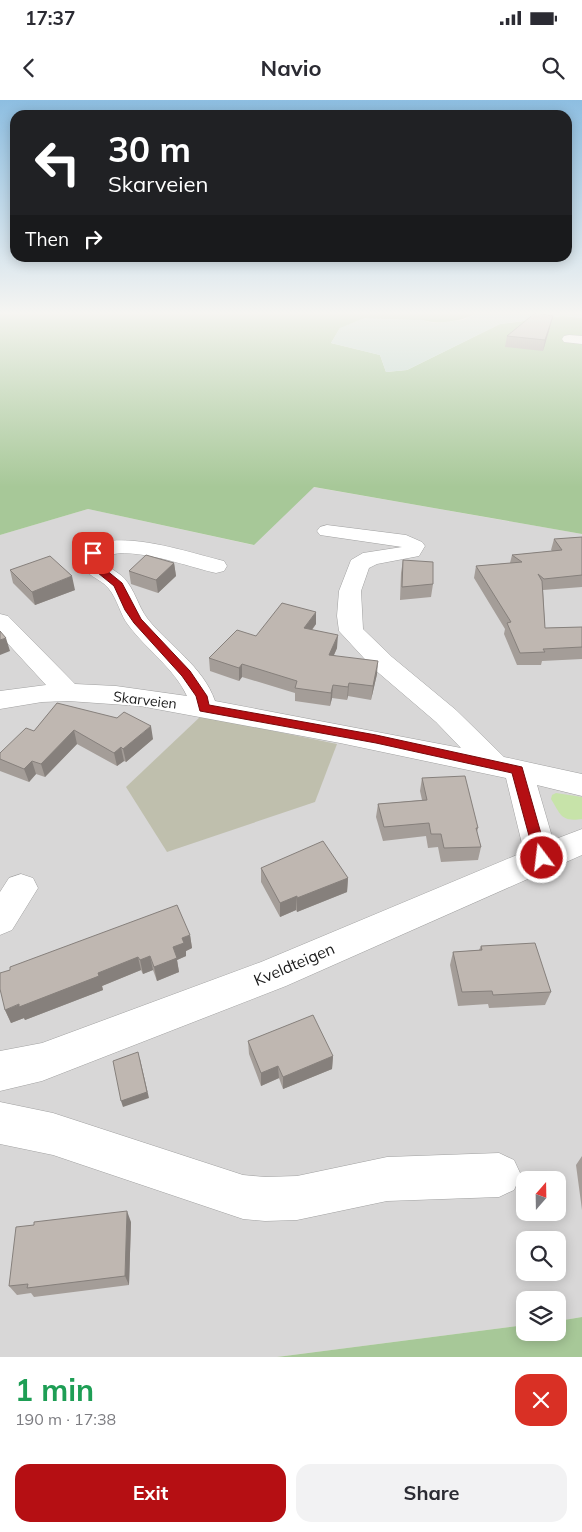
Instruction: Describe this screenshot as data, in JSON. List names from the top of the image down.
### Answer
{
  "streets": {
    "street": ["Skarveien", "Kveldteigen"]
  },
  "north": "top",
  "page": {
    "status": "17:37",
    "header": "Navio",
    "turn": ["30 m", "Skarveien"],
    "then": "Then",
    "heading": ["1 min", "190 m · 17:38"],
    "buttons": ["Exit", "Share"]
  }
}
